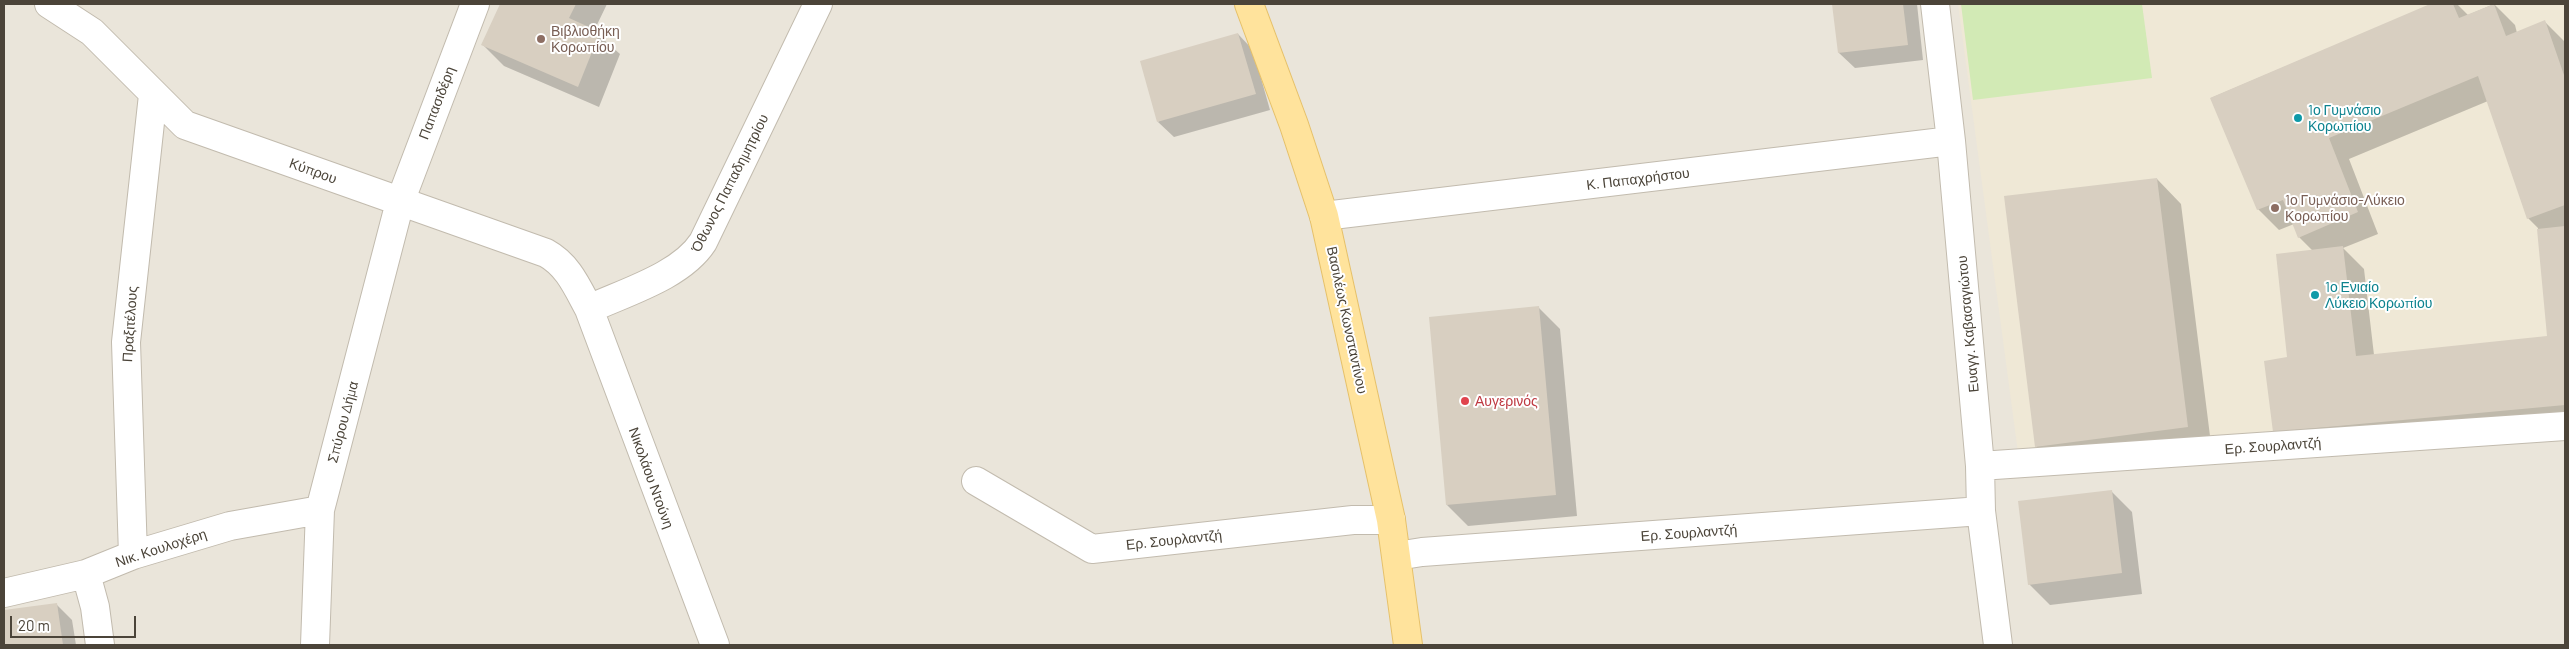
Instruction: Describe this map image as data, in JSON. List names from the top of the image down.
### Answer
{
  "streets": {
    "main road": ["Βασιλέως Κωνσταντίνου"],
    "street": [
      "Παπασιδέρη",
      "Κύπρου",
      "Κ. Παπαχρήστου",
      "Όθωνος Παπαδημητρίου",
      "Πραξιτέλους",
      "Ευαγγ. Καβασαγιώτου",
      "Σπύρου Δήμα",
      "Ερ. Σουρλαντζή",
      "Νικολάου Ντούνη",
      "Νικ. Κουλοχέρη"
    ]
  },
  "crossings": [
    ["Παπασιδέρη", "Κύπρου"],
    ["Παπασιδέρη", "Σπύρου Δήμα"],
    ["Κύπρου", "Όθωνος Παπαδημητρίου"],
    ["Κύπρου", "Πραξιτέλους"],
    ["Κύπρου", "Σπύρου Δήμα"],
    ["Κύπρου", "Νικολάου Ντούνη"],
    ["Κ. Παπαχρήστου", "Βασιλέως Κωνσταντίνου"],
    ["Κ. Παπαχρήστου", "Ευαγγ. Καβασαγιώτου"],
    ["Όθωνος Παπαδημητρίου", "Νικολάου Ντούνη"],
    ["Βασιλέως Κωνσταντίνου", "Ερ. Σουρλαντζή"],
    ["Πραξιτέλους", "Νικ. Κουλοχέρη"],
    ["Ευαγγ. Καβασαγιώτου", "Ερ. Σουρλαντζή"],
    ["Σπύρου Δήμα", "Νικ. Κουλοχέρη"]
  ],
  "places": [
    "Βιβλιοθήκη Κορωπίου",
    "1ο Γυμνάσιο Κορωπίου",
    "1ο Γυμνάσιο-Λύκειο Κορωπίου",
    "1ο Ενιαίο Λύκειο Κορωπίου",
    "Αυγερινός"
  ],
  "scale_bar": "20 m"
}
